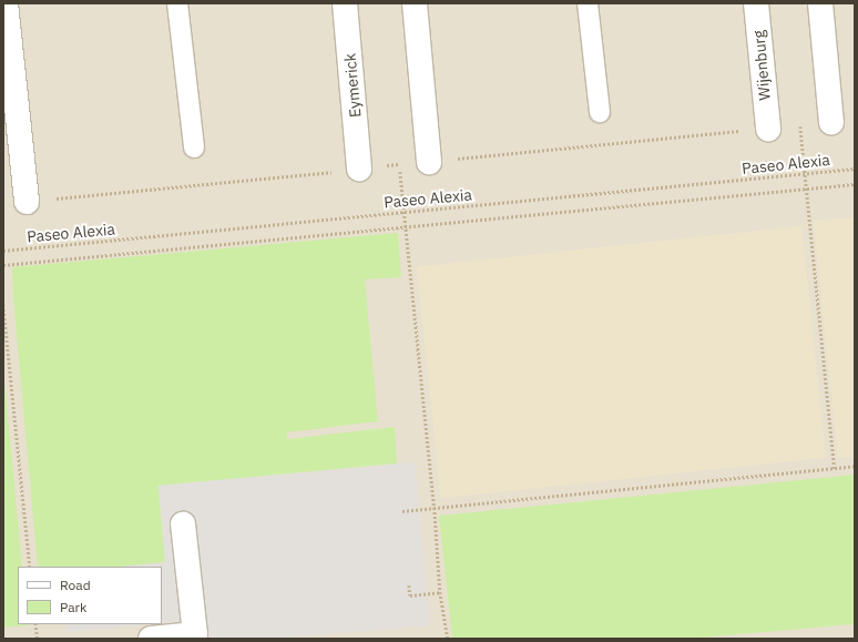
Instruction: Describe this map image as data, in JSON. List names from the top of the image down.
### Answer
{
  "streets": {
    "street": ["Wijenburg", "Eymerick"],
    "path": ["Paseo Alexia"]
  },
  "legend": ["Road", "Park"]
}
